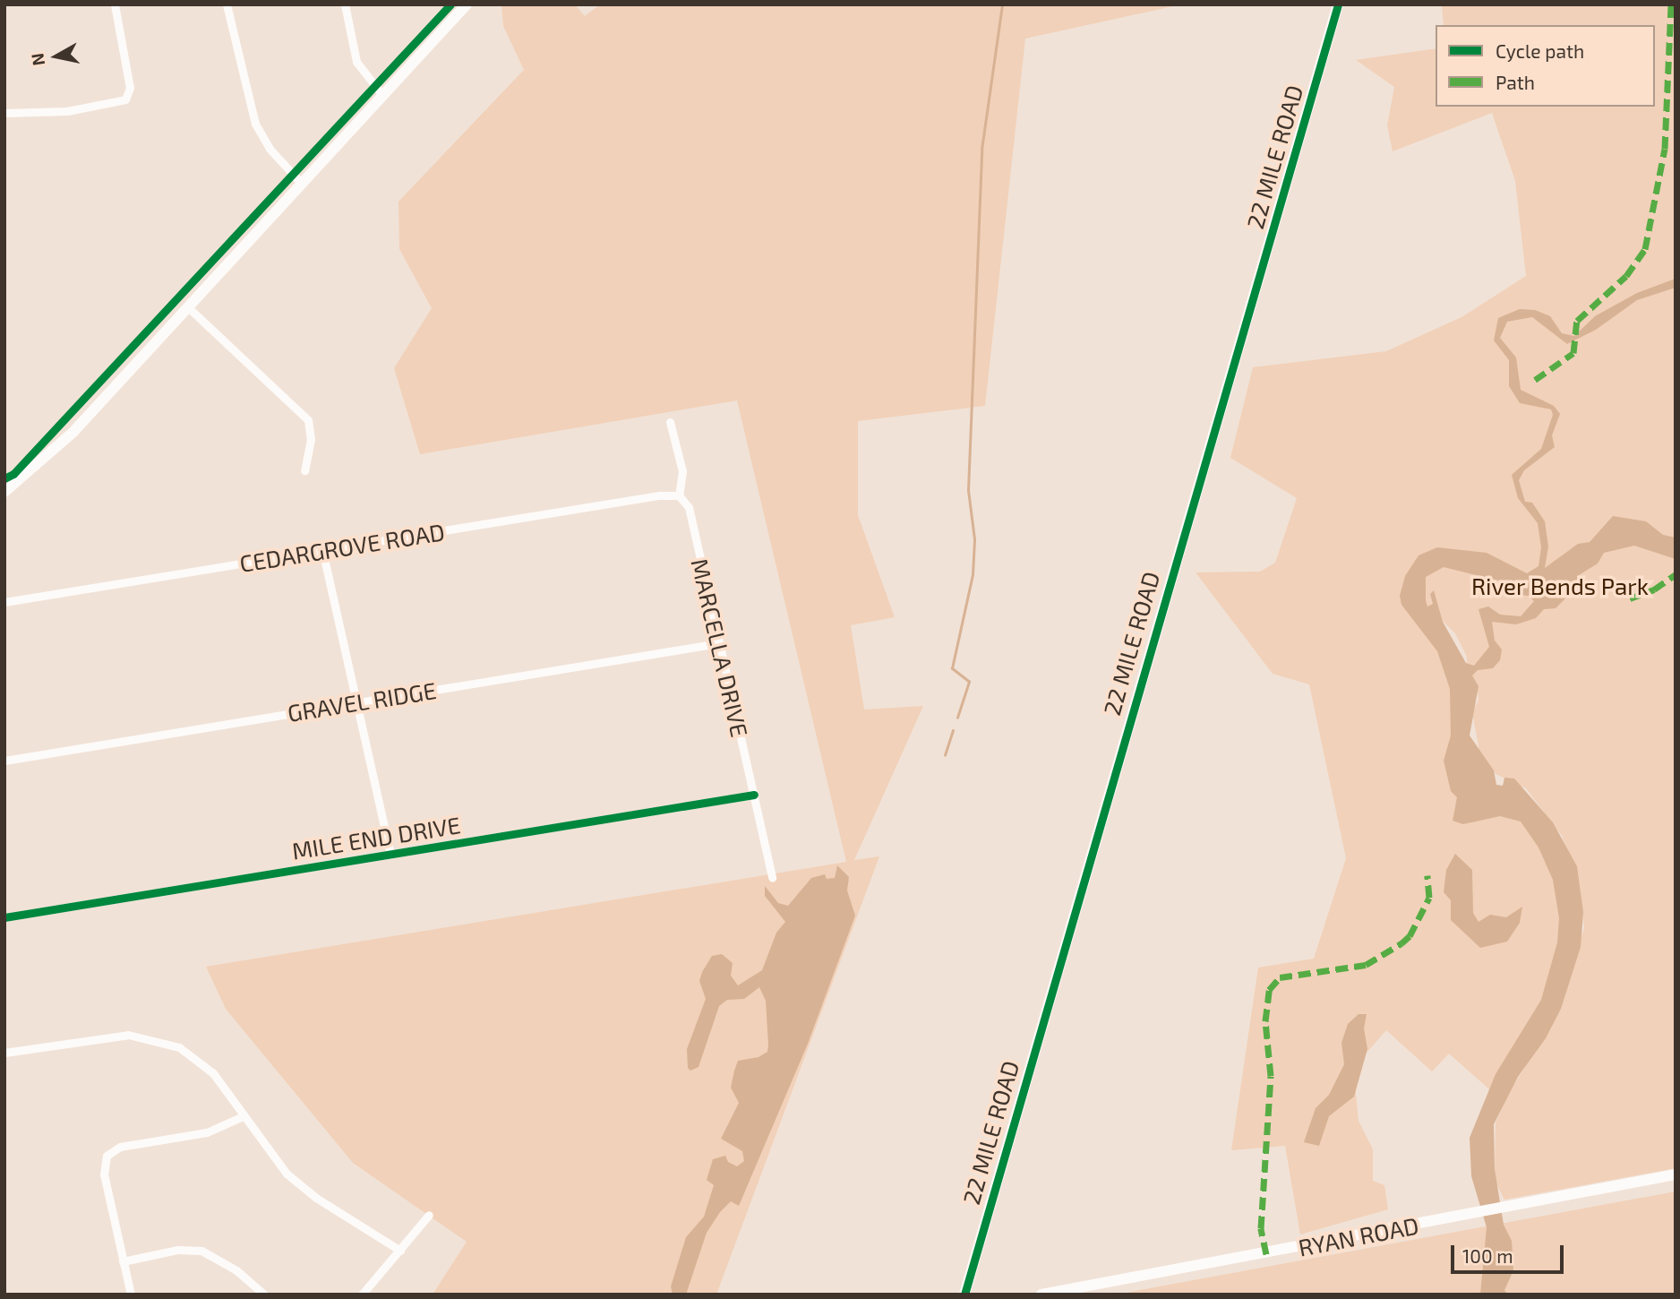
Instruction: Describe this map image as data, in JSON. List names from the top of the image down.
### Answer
{
  "streets": {
    "street": [
      "22 MILE ROAD",
      "CEDARGROVE ROAD",
      "MARCELLA DRIVE",
      "GRAVEL RIDGE",
      "MILE END DRIVE",
      "RYAN ROAD"
    ]
  },
  "crossings": [
    ["CEDARGROVE ROAD", "MARCELLA DRIVE"],
    ["MARCELLA DRIVE", "GRAVEL RIDGE"],
    ["MARCELLA DRIVE", "MILE END DRIVE"]
  ],
  "parks": ["River Bends Park"],
  "legend": ["Cycle path", "Path"],
  "scale_bar": "100 m",
  "north": "left"
}
